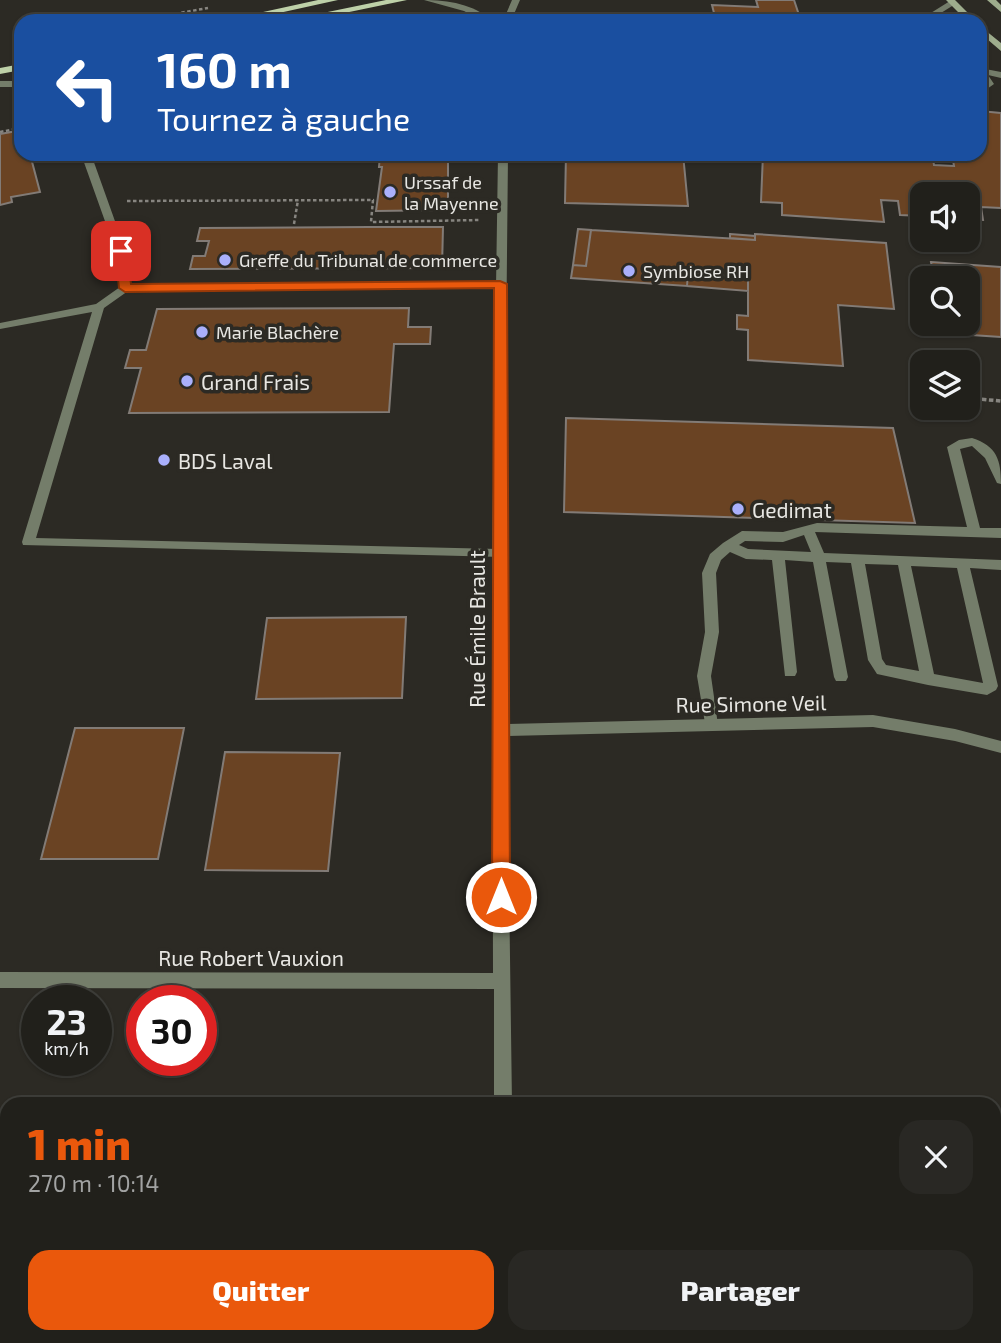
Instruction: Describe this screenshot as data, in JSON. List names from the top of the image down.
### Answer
{
  "streets": {
    "street": ["Rue Émile Brault", "Rue Simone Veil", "Rue Robert Vauxion"]
  },
  "crossings": [
    ["Rue Émile Brault", "Rue Simone Veil"],
    ["Rue Émile Brault", "Rue Robert Vauxion"]
  ],
  "places": [
    "Urssaf de la Mayenne",
    "Greffe du Tribunal de commerce",
    "Symbiose RH",
    "Marie Blachère",
    "Grand Frais",
    "BDS Laval",
    "Gedimat"
  ],
  "page": {
    "turn": ["160 m", "Tournez à gauche"],
    "speed": "23 km/h",
    "limit": "30",
    "heading": ["1 min", "270 m · 10:14"],
    "buttons": ["Quitter", "Partager"]
  }
}
